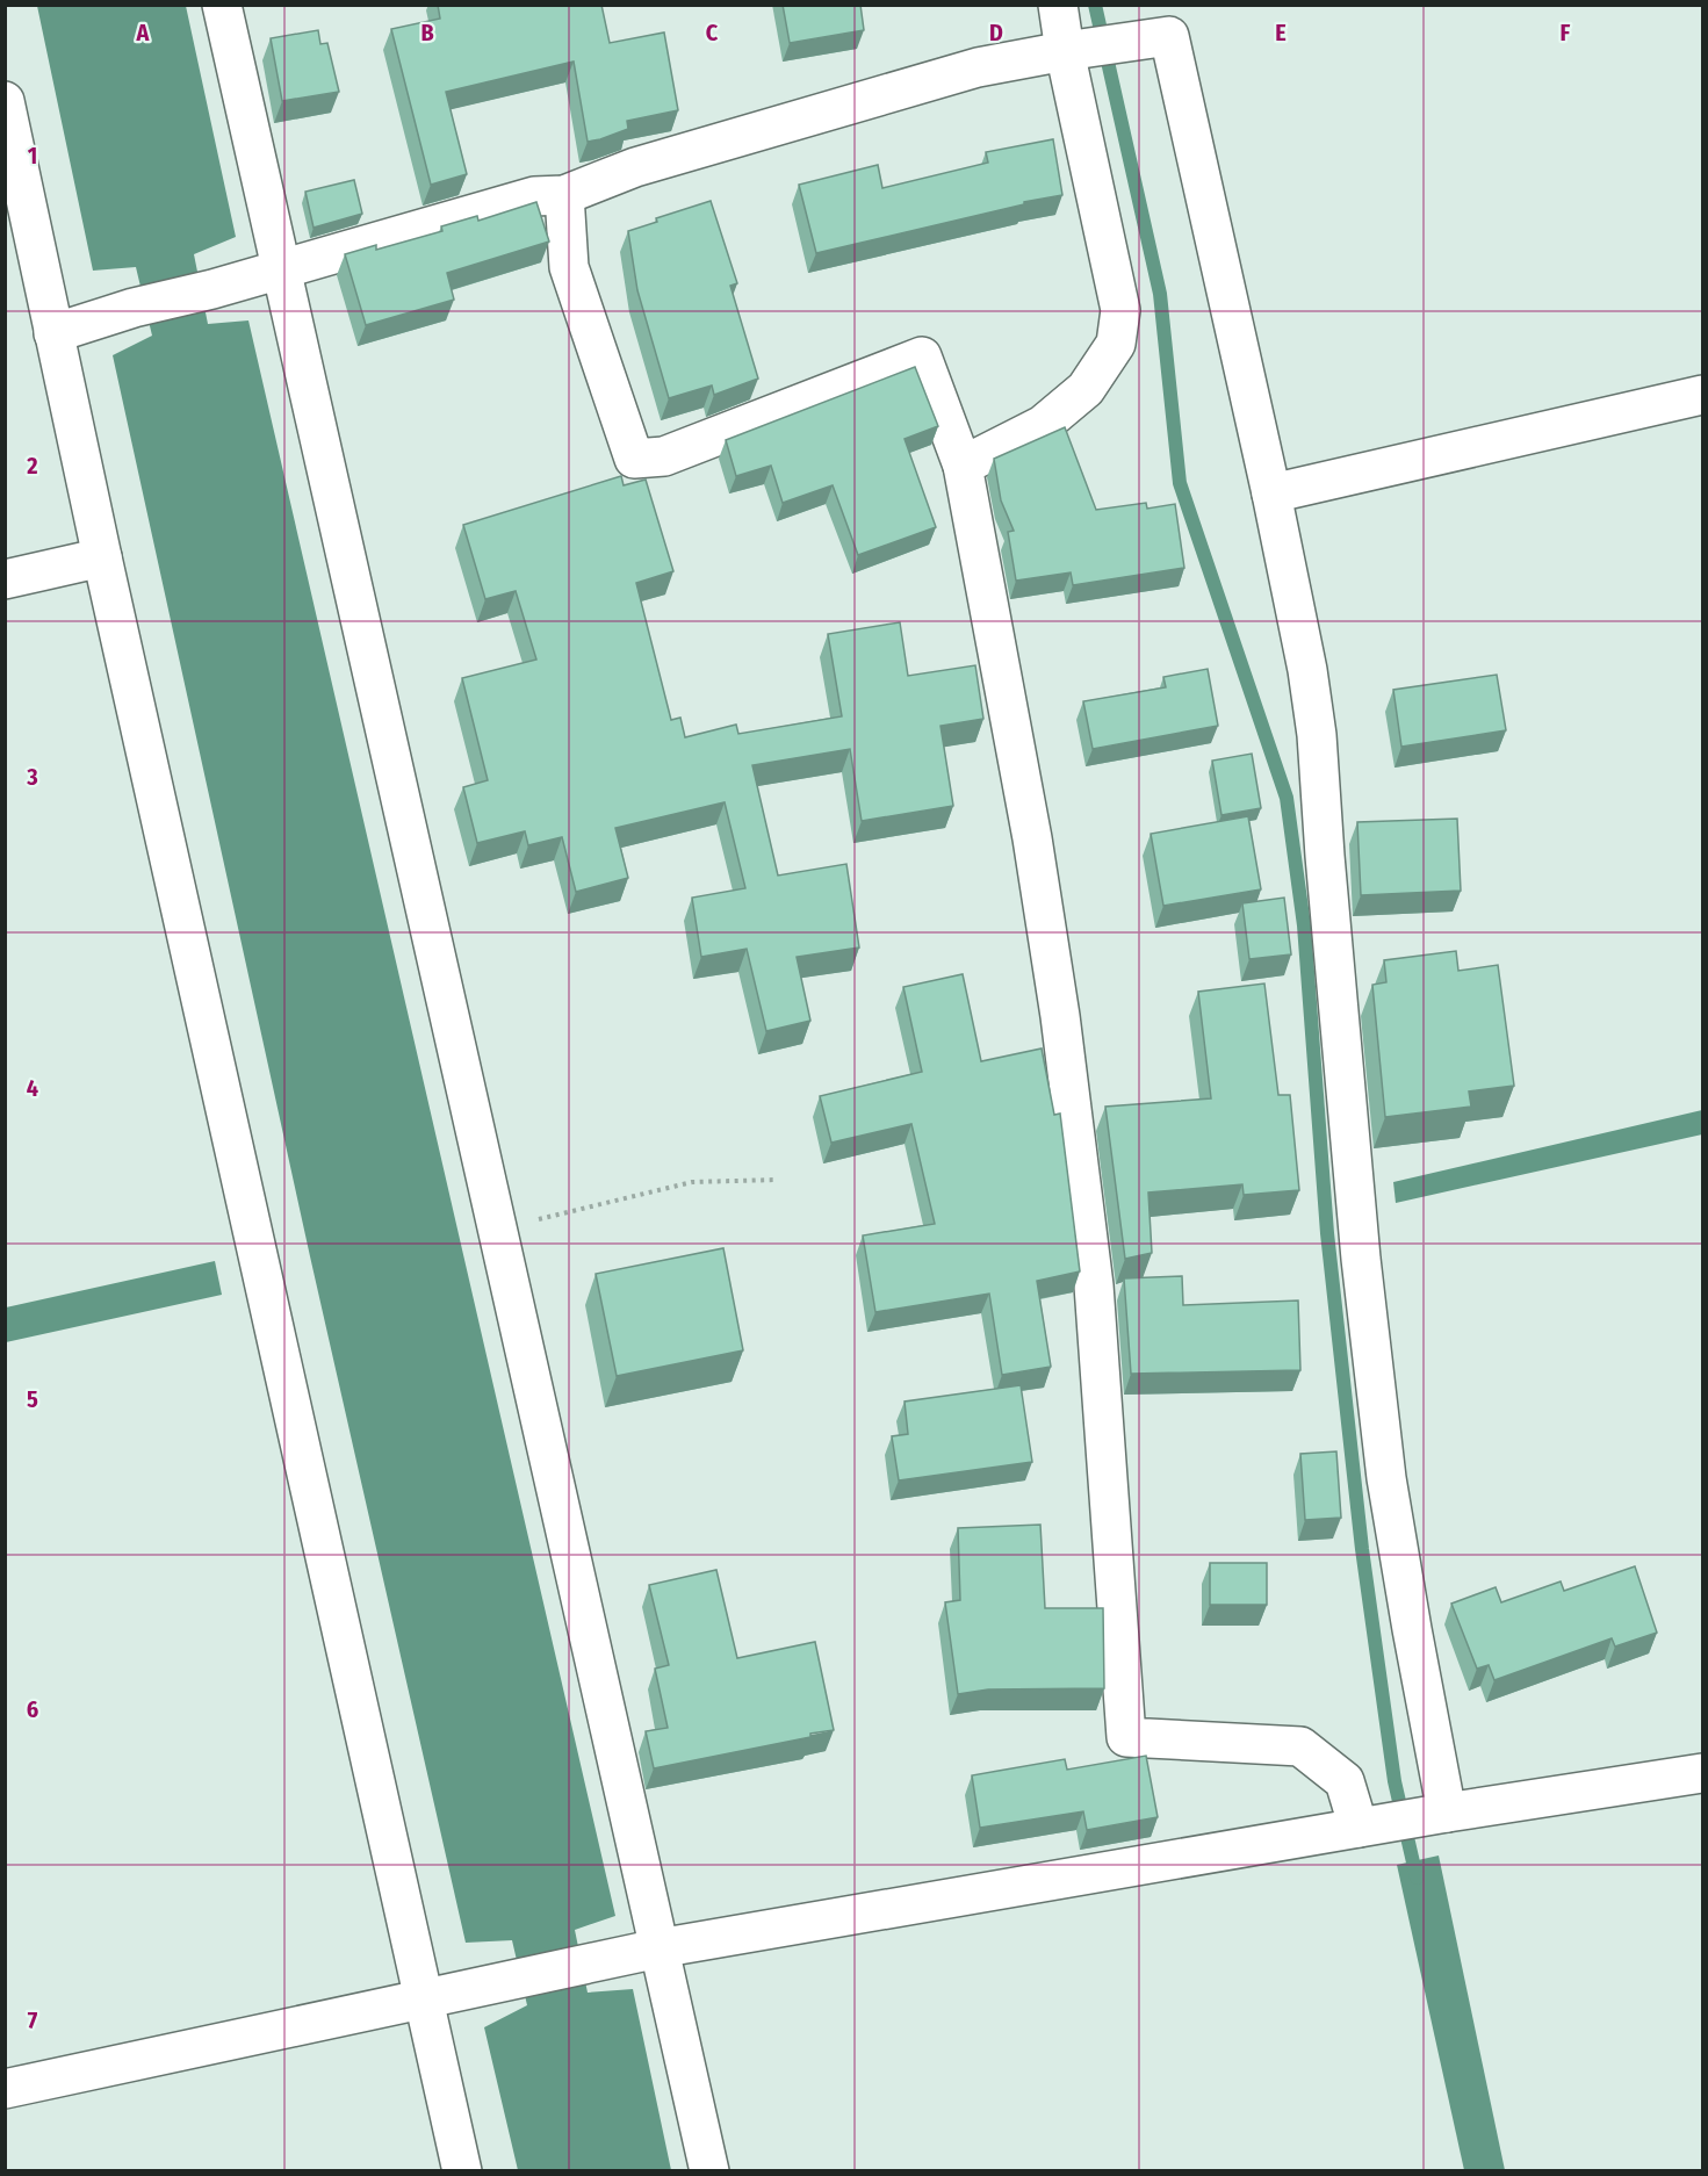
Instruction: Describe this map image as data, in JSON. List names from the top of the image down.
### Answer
{
  "grid": {
    "columns": [
      "A",
      "B",
      "C",
      "D",
      "E",
      "F"
    ],
    "rows": [
      "1",
      "2",
      "3",
      "4",
      "5",
      "6",
      "7"
    ]
  }
}
